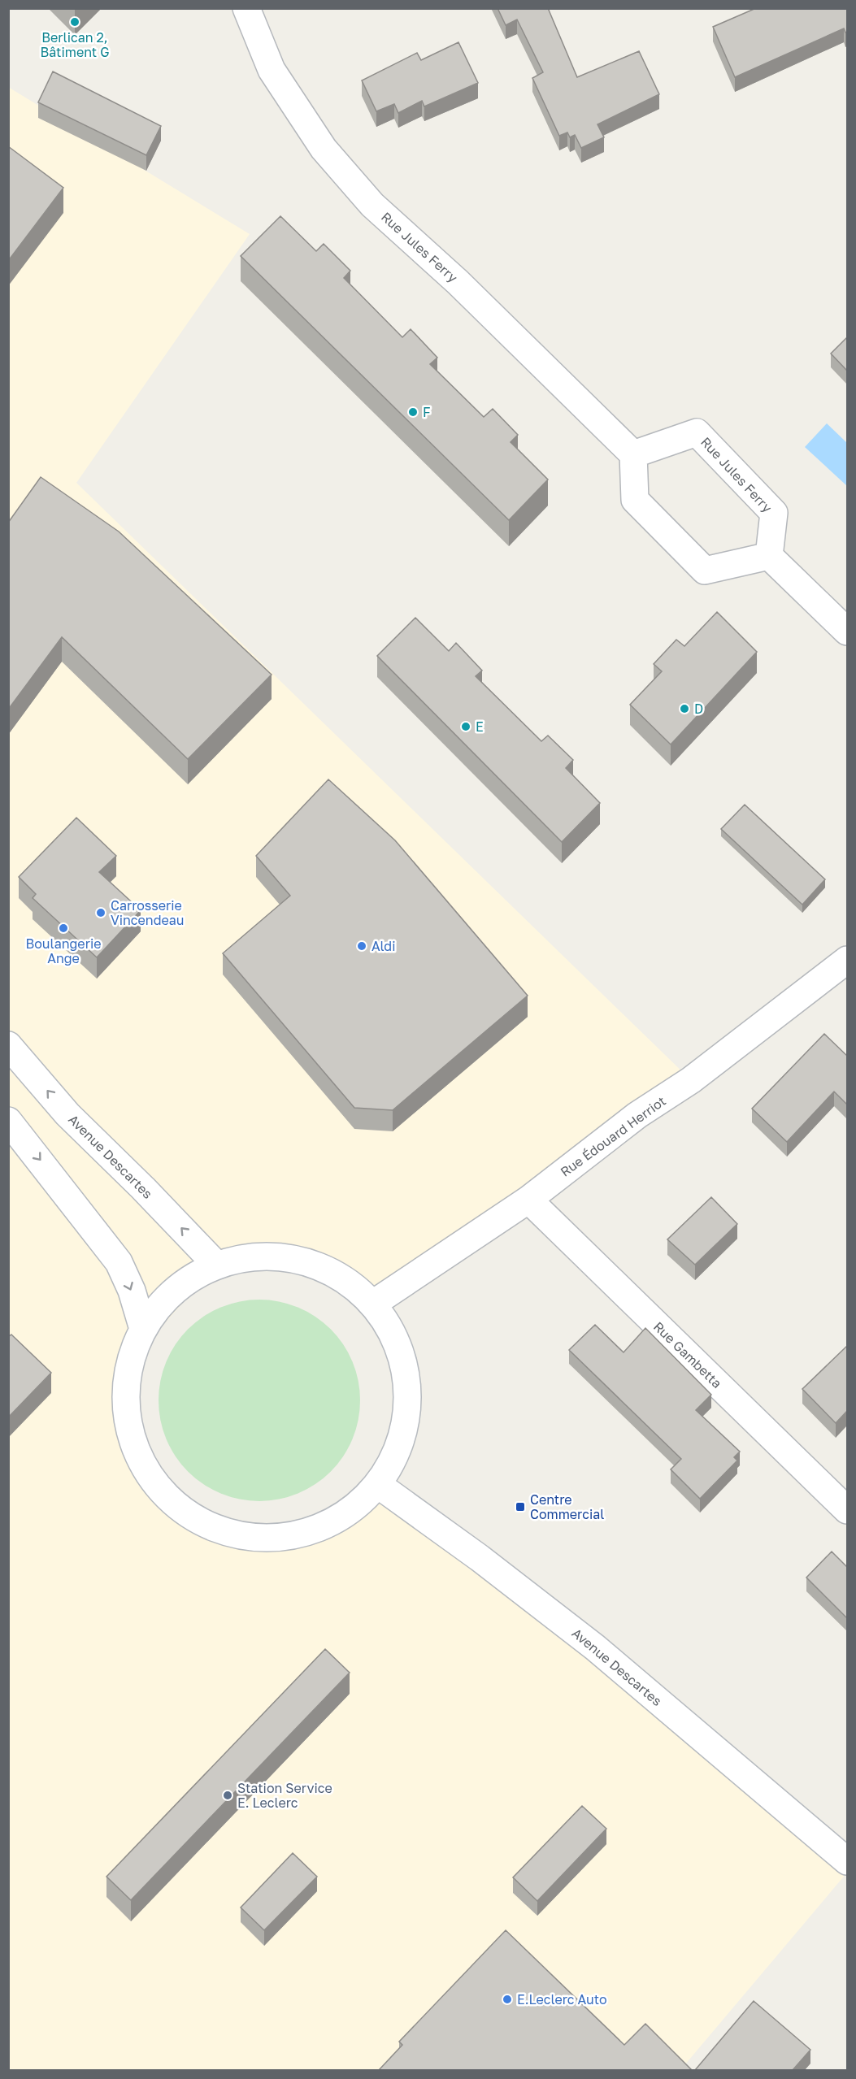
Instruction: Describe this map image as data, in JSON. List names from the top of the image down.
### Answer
{
  "streets": {
    "street": [
      "Rue Jules Ferry",
      "Rue Édouard Herriot",
      "Avenue Descartes",
      "Rue Gambetta"
    ]
  },
  "crossings": [
    ["Rue Édouard Herriot", "Rue Gambetta"]
  ],
  "places": {
    "other": [
      "Berlican 2, Bâtiment G",
      "F",
      "D",
      "E",
      "Carrosserie Vincendeau",
      "Boulangerie Ange",
      "Aldi",
      "Station Service E. Leclerc",
      "E.Leclerc Auto"
    ],
    "transit": ["Centre Commercial"]
  }
}
